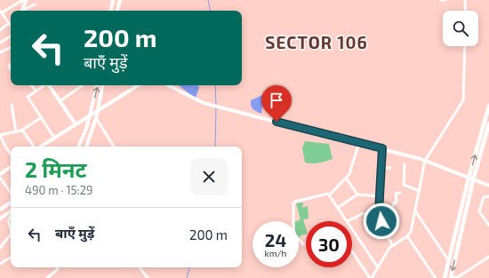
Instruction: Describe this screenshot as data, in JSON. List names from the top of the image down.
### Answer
{
  "districts": ["SECTOR 106"],
  "page": {
    "turn": ["200 m", "बाएँ मुड़ें"],
    "heading": ["2 मिनट", "490 m · 15:29"],
    "list": [
      {
        "name": "बाएँ मुड़ें",
        "value": "200 m"
      }
    ],
    "speed": "24 km/h",
    "limit": "30"
  }
}
